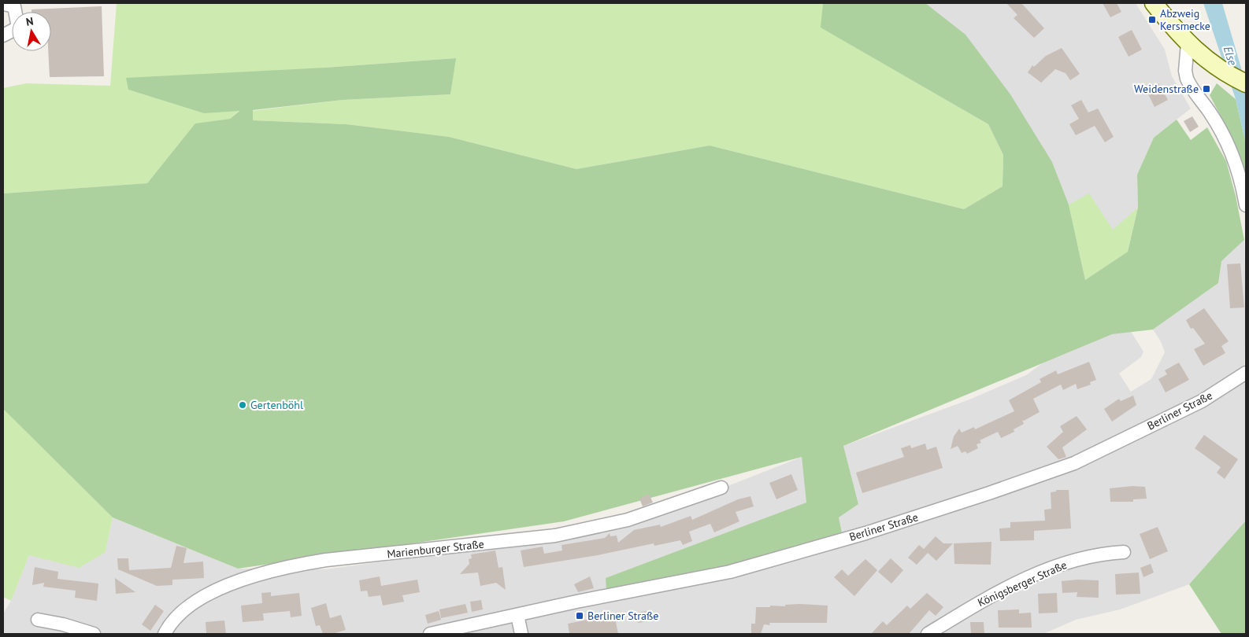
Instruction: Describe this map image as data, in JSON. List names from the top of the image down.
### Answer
{
  "streets": {
    "street": ["Berliner Straße", "Marienburger Straße", "Königsberger Straße"]
  },
  "water": ["Else"],
  "places": {
    "transit": ["Abzweig Kersmecke", "Weidenstraße", "Berliner Straße"],
    "other": ["Gertenböhl"]
  },
  "north": "top"
}
